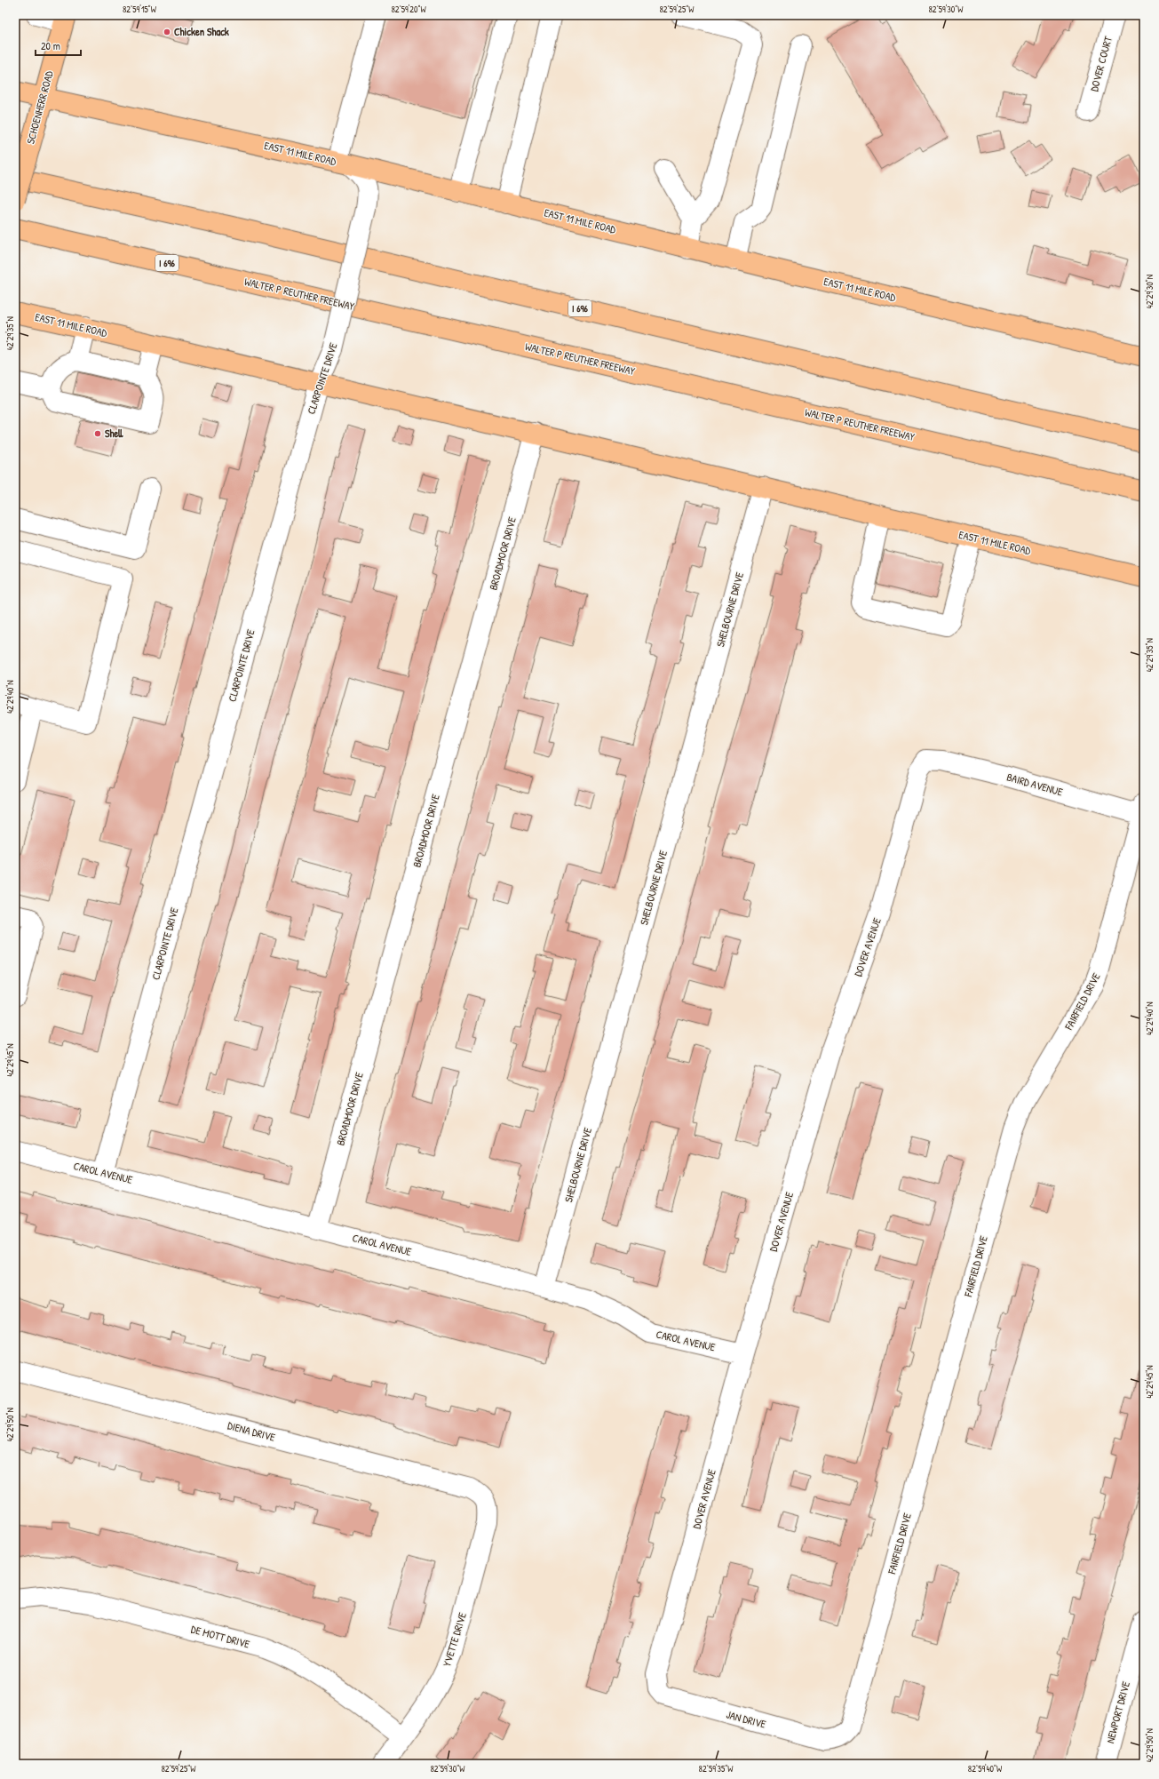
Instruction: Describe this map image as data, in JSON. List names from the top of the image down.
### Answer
{
  "streets": {
    "main road": [
      "SCHOENHERR ROAD",
      "EAST 11 MILE ROAD",
      "I 696",
      "WALTER P REUTHER FREEWAY"
    ],
    "street": [
      "DOVER COURT",
      "CLARPOINTE DRIVE",
      "BROADMOOR DRIVE",
      "SHELBOURNE DRIVE",
      "BAIRD AVENUE",
      "DOVER AVENUE",
      "FAIRFIELD DRIVE",
      "CAROL AVENUE",
      "DIENA DRIVE",
      "DE MOTT DRIVE",
      "YVETTE DRIVE",
      "NEWPORT DRIVE",
      "JAN DRIVE"
    ]
  },
  "crossings": [
    ["SCHOENHERR ROAD", "EAST 11 MILE ROAD"],
    ["EAST 11 MILE ROAD", "CLARPOINTE DRIVE"],
    ["EAST 11 MILE ROAD", "BROADMOOR DRIVE"],
    ["EAST 11 MILE ROAD", "SHELBOURNE DRIVE"],
    ["CLARPOINTE DRIVE", "CAROL AVENUE"],
    ["BROADMOOR DRIVE", "CAROL AVENUE"],
    ["SHELBOURNE DRIVE", "CAROL AVENUE"],
    ["BAIRD AVENUE", "DOVER AVENUE"],
    ["BAIRD AVENUE", "FAIRFIELD DRIVE"],
    ["DOVER AVENUE", "CAROL AVENUE"],
    ["DOVER AVENUE", "JAN DRIVE"],
    ["FAIRFIELD DRIVE", "JAN DRIVE"],
    ["DIENA DRIVE", "YVETTE DRIVE"],
    ["DE MOTT DRIVE", "YVETTE DRIVE"]
  ],
  "places": ["Chicken Shack", "Shell"],
  "scale_bar": "20 m",
  "coordinates": [
    "82°59'15\"W",
    "82°59'20\"W",
    "82°59'25\"W",
    "82°59'30\"W",
    "42°29'30\"N",
    "42°29'35\"N",
    "42°29'40\"N",
    "42°29'45\"N",
    "42°29'50\"N",
    "82°59'35\"W",
    "82°59'40\"W"
  ]
}
